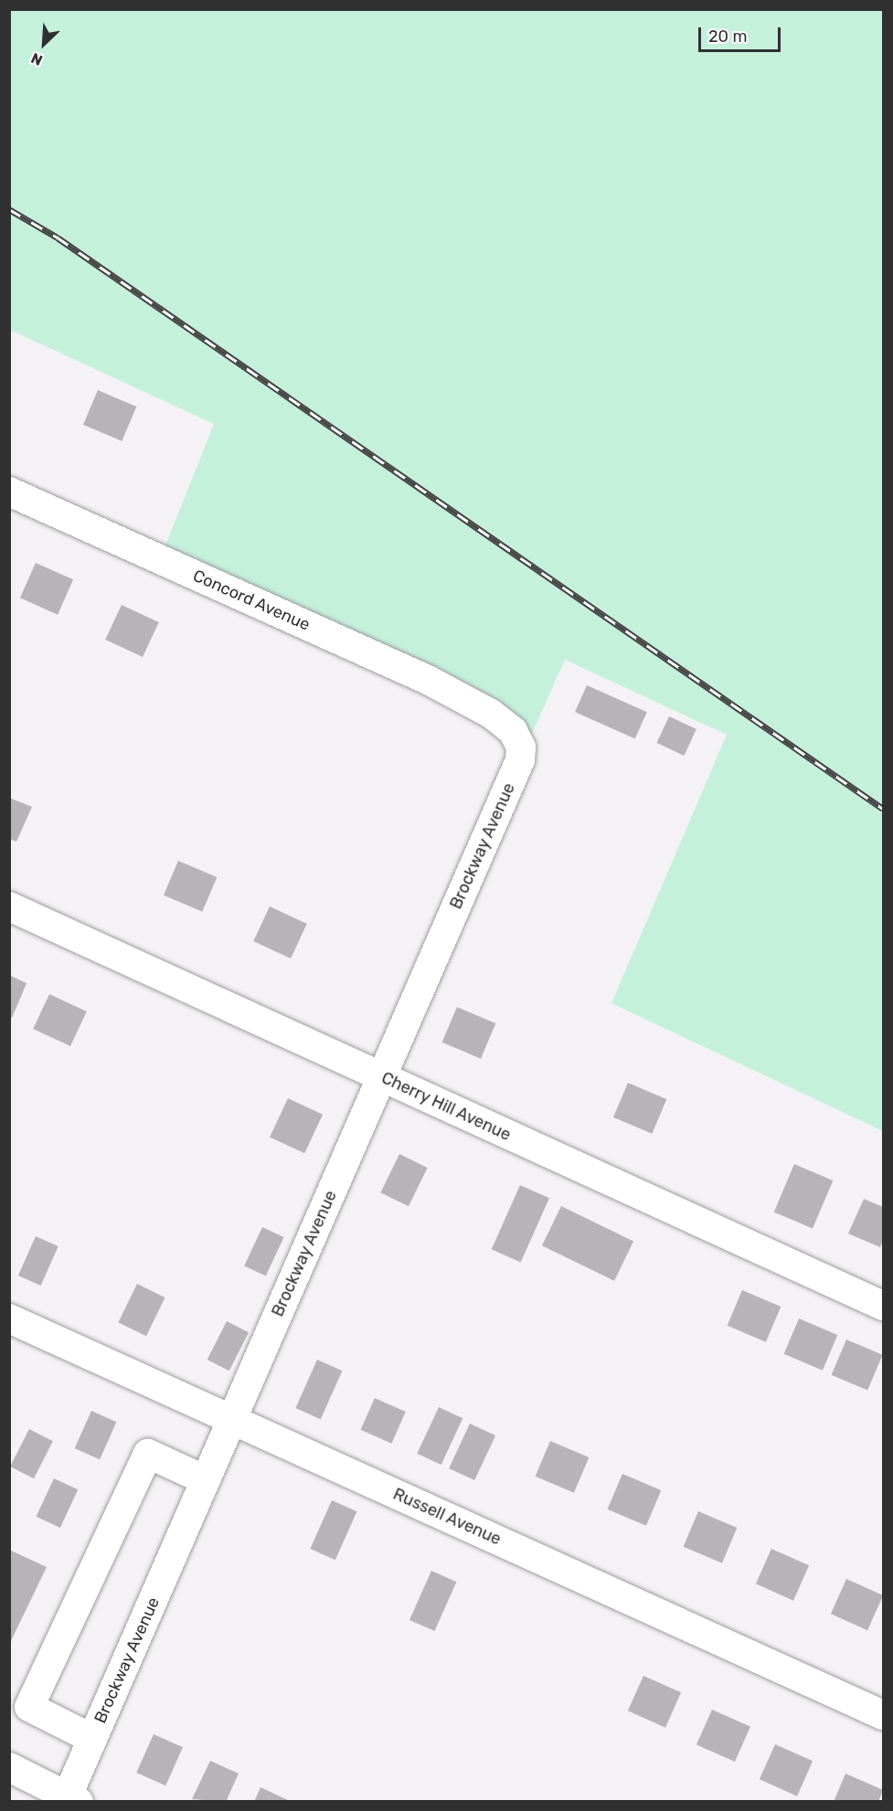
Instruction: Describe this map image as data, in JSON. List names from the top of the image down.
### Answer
{
  "streets": {
    "street": [
      "Concord Avenue",
      "Brockway Avenue",
      "Cherry Hill Avenue",
      "Russell Avenue"
    ]
  },
  "crossings": [
    ["Concord Avenue", "Brockway Avenue"],
    ["Brockway Avenue", "Cherry Hill Avenue"],
    ["Brockway Avenue", "Russell Avenue"]
  ],
  "scale_bar": "20 m",
  "north": "bottom left"
}
